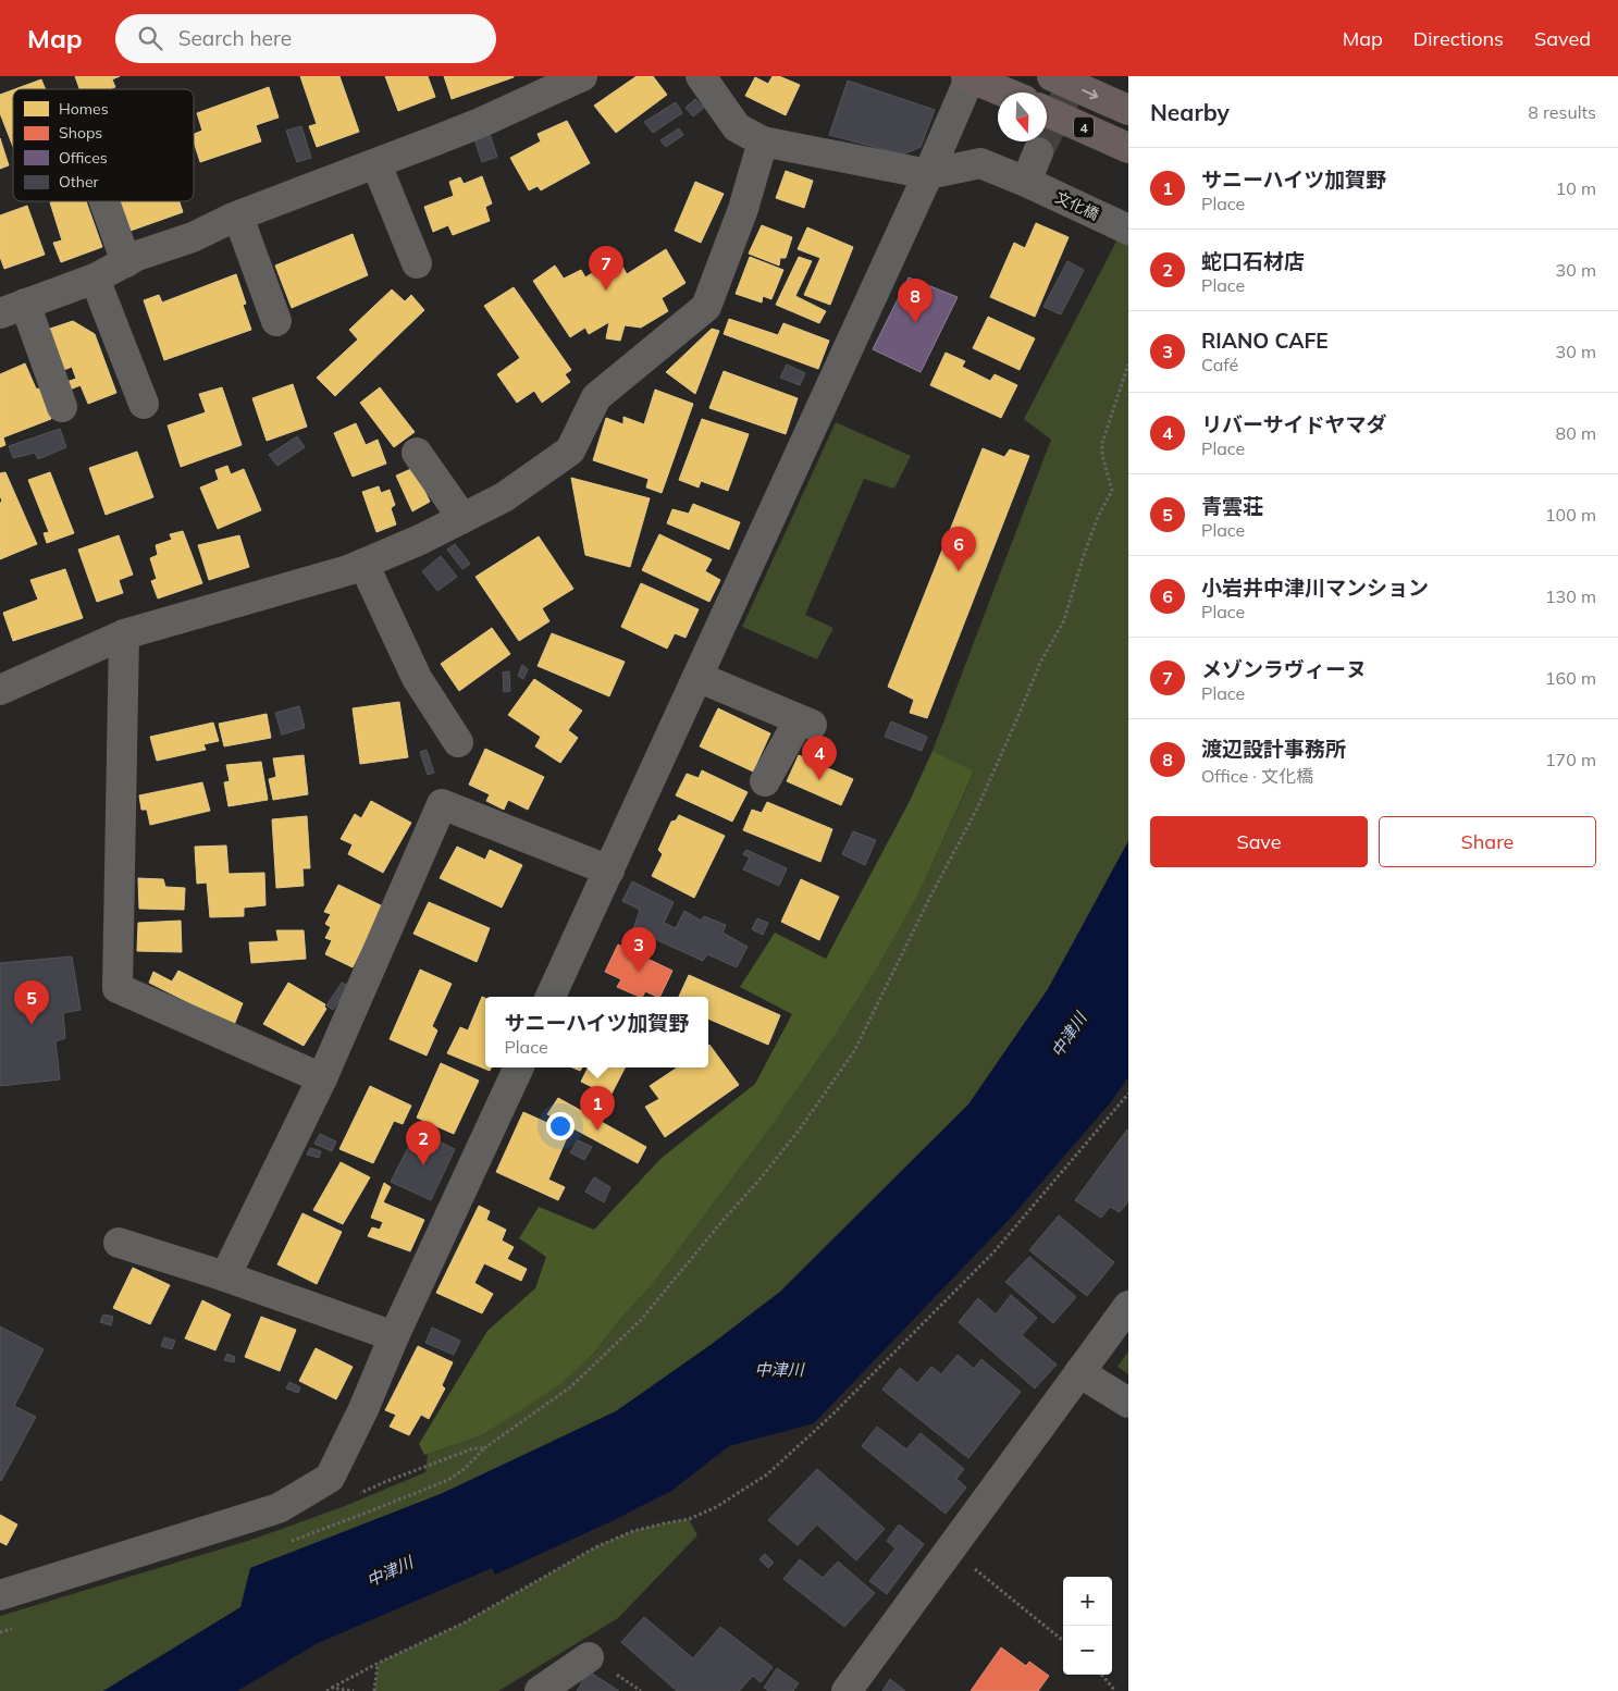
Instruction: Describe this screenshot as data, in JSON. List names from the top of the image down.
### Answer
{
  "streets": {
    "highway": ["4"],
    "street": ["文化橋"]
  },
  "water": ["中津川"],
  "legend": [
    "Homes",
    "Shops",
    "Offices",
    "Other"
  ],
  "north": "bottom",
  "page": {
    "header": "Map",
    "search": "Search here",
    "nav": ["Map", "Directions", "Saved"],
    "heading": ["Nearby", "8 results"],
    "list": [
      {
        "mark": "1",
        "name": "サニーハイツ加賀野",
        "note": "Place",
        "value": "10 m"
      },
      {
        "mark": "2",
        "name": "蛇口石材店",
        "note": "Place",
        "value": "30 m"
      },
      {
        "mark": "3",
        "name": "RIANO CAFE",
        "note": "Café",
        "value": "30 m"
      },
      {
        "mark": "4",
        "name": "リバーサイドヤマダ",
        "note": "Place",
        "value": "80 m"
      },
      {
        "mark": "5",
        "name": "青雲荘",
        "note": "Place",
        "value": "100 m"
      },
      {
        "mark": "6",
        "name": "小岩井中津川マンション",
        "note": "Place",
        "value": "130 m"
      },
      {
        "mark": "7",
        "name": "メゾンラヴィーヌ",
        "note": "Place",
        "value": "160 m"
      },
      {
        "mark": "8",
        "name": "渡辺設計事務所",
        "note": "Office · 文化橋",
        "value": "170 m"
      }
    ],
    "pins": [
      "7",
      "8",
      "6",
      "4",
      "3",
      "5",
      "1",
      "2"
    ],
    "buttons": ["Save", "Share"],
    "popup": ["サニーハイツ加賀野", "Place"],
    "map_buttons": ["+", "−"]
  }
}
